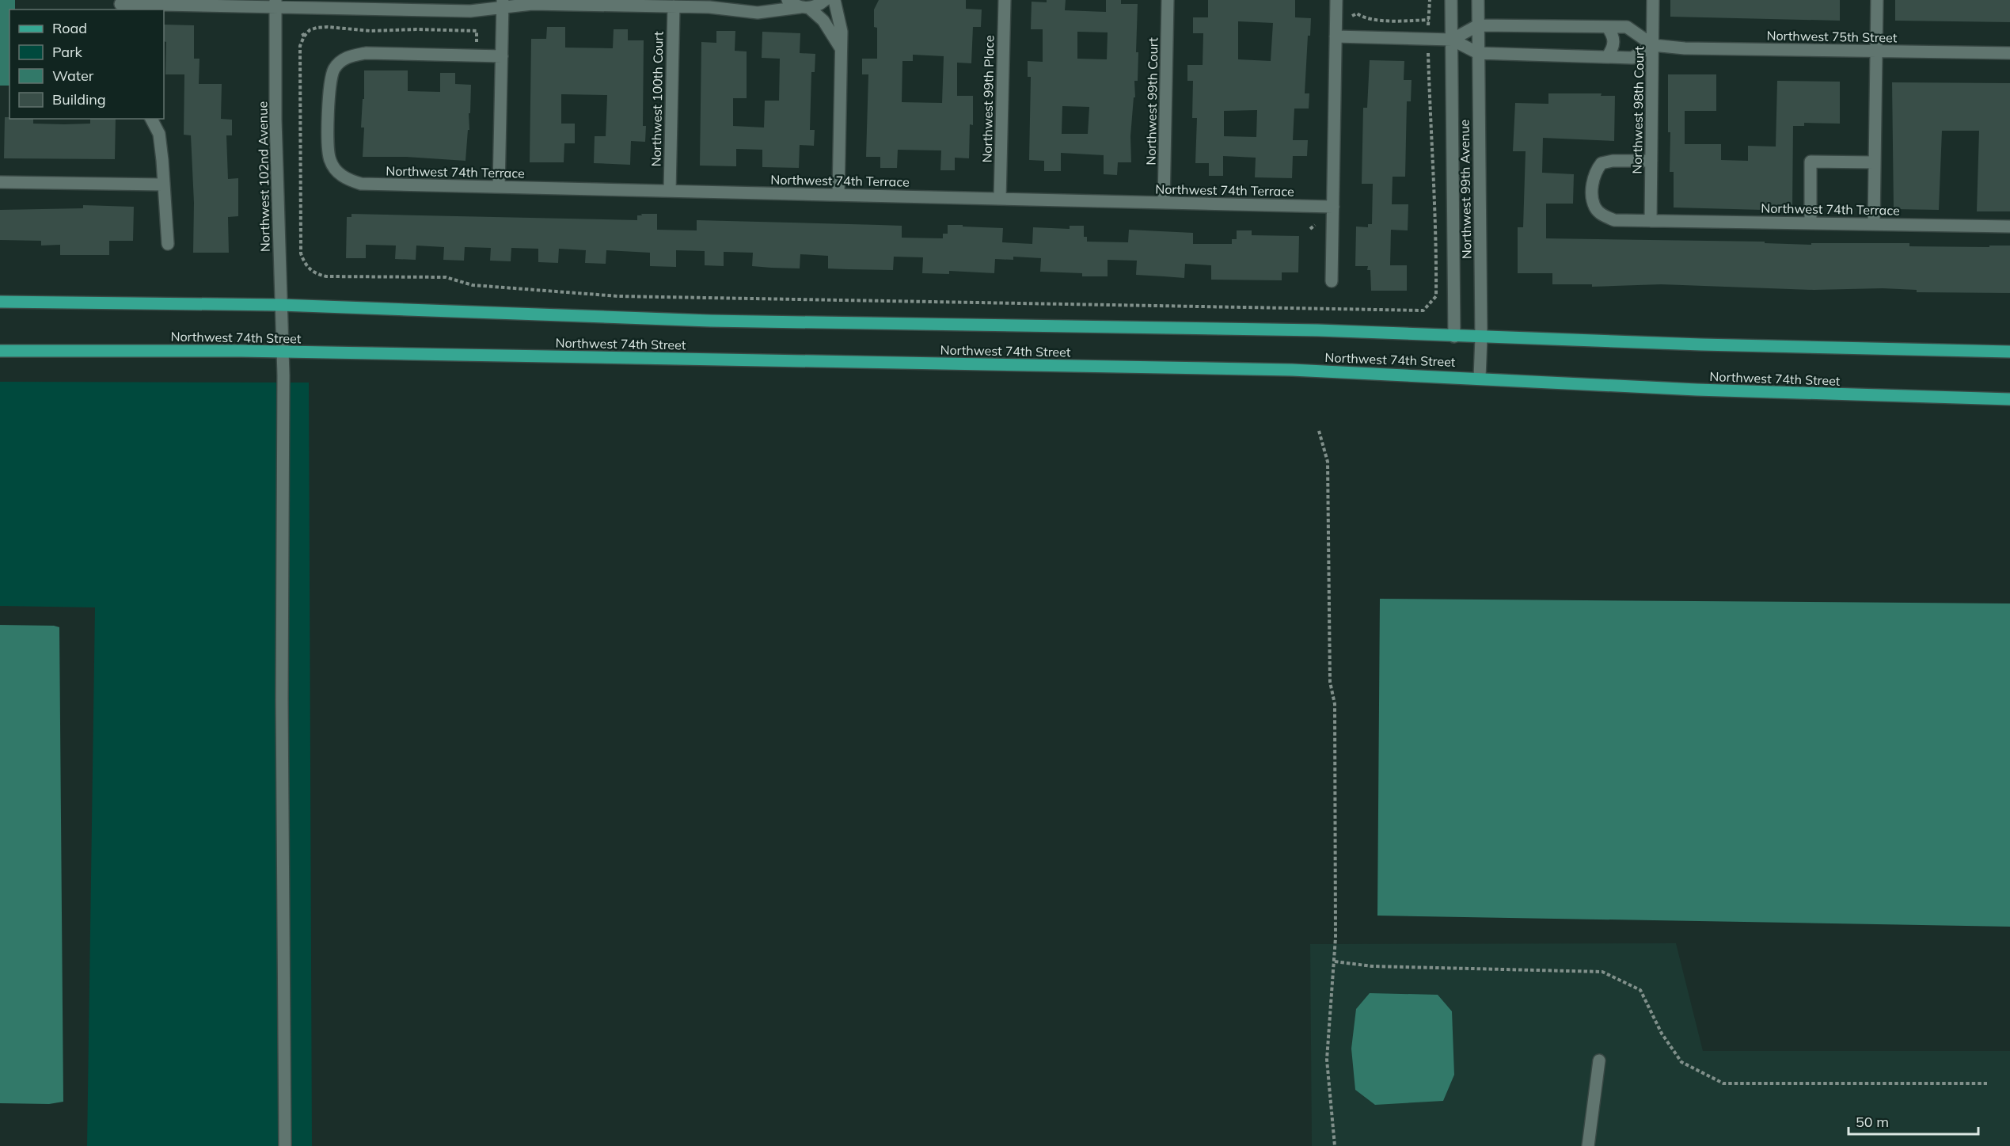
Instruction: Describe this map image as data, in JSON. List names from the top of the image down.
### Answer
{
  "streets": {
    "main road": ["Northwest 74th Street"],
    "street": [
      "Northwest 75th Street",
      "Northwest 100th Court",
      "Northwest 99th Place",
      "Northwest 99th Court",
      "Northwest 98th Court",
      "Northwest 74th Terrace",
      "Northwest 102nd Avenue",
      "Northwest 99th Avenue"
    ]
  },
  "crossings": [
    ["Northwest 75th Street", "Northwest 98th Court"],
    ["Northwest 75th Street", "Northwest 99th Avenue"],
    ["Northwest 100th Court", "Northwest 74th Terrace"],
    ["Northwest 99th Place", "Northwest 74th Terrace"],
    ["Northwest 99th Court", "Northwest 74th Terrace"],
    ["Northwest 98th Court", "Northwest 74th Terrace"],
    ["Northwest 102nd Avenue", "Northwest 74th Street"],
    ["Northwest 99th Avenue", "Northwest 74th Street"]
  ],
  "legend": [
    "Road",
    "Park",
    "Water",
    "Building"
  ],
  "scale_bar": "50 m"
}
